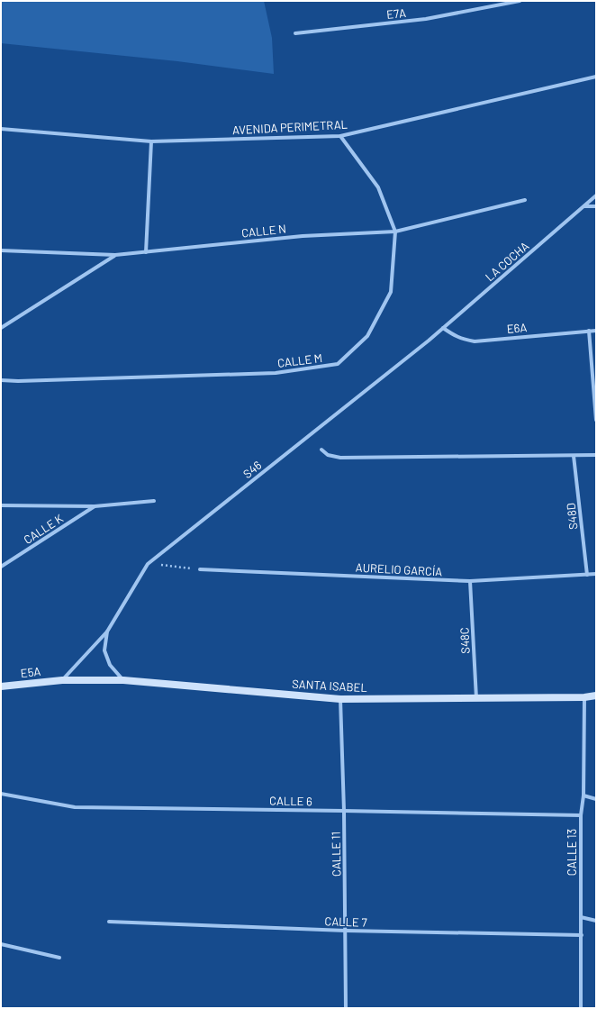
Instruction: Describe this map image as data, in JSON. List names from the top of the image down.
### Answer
{
  "streets": {
    "street": [
      "E7A",
      "AVENIDA PERIMETRAL",
      "CALLE N",
      "LA COCHA",
      "E6A",
      "CALLE M",
      "S46",
      "S48D",
      "CALLE K",
      "AURELIO GARCÍA",
      "S48C",
      "E5A",
      "SANTA ISABEL",
      "CALLE 6",
      "CALLE 13",
      "CALLE 11",
      "CALLE 7"
    ]
  },
  "crossings": [
    ["AVENIDA PERIMETRAL", "CALLE M"],
    ["CALLE N", "CALLE M"],
    ["LA COCHA", "E6A"],
    ["LA COCHA", "S46"],
    ["S46", "E5A"],
    ["S46", "SANTA ISABEL"],
    ["S48D", "AURELIO GARCÍA"],
    ["AURELIO GARCÍA", "S48C"],
    ["S48C", "SANTA ISABEL"],
    ["E5A", "SANTA ISABEL"],
    ["SANTA ISABEL", "CALLE 13"],
    ["SANTA ISABEL", "CALLE 11"],
    ["CALLE 6", "CALLE 13"],
    ["CALLE 6", "CALLE 11"],
    ["CALLE 13", "CALLE 7"],
    ["CALLE 11", "CALLE 7"]
  ]
}
